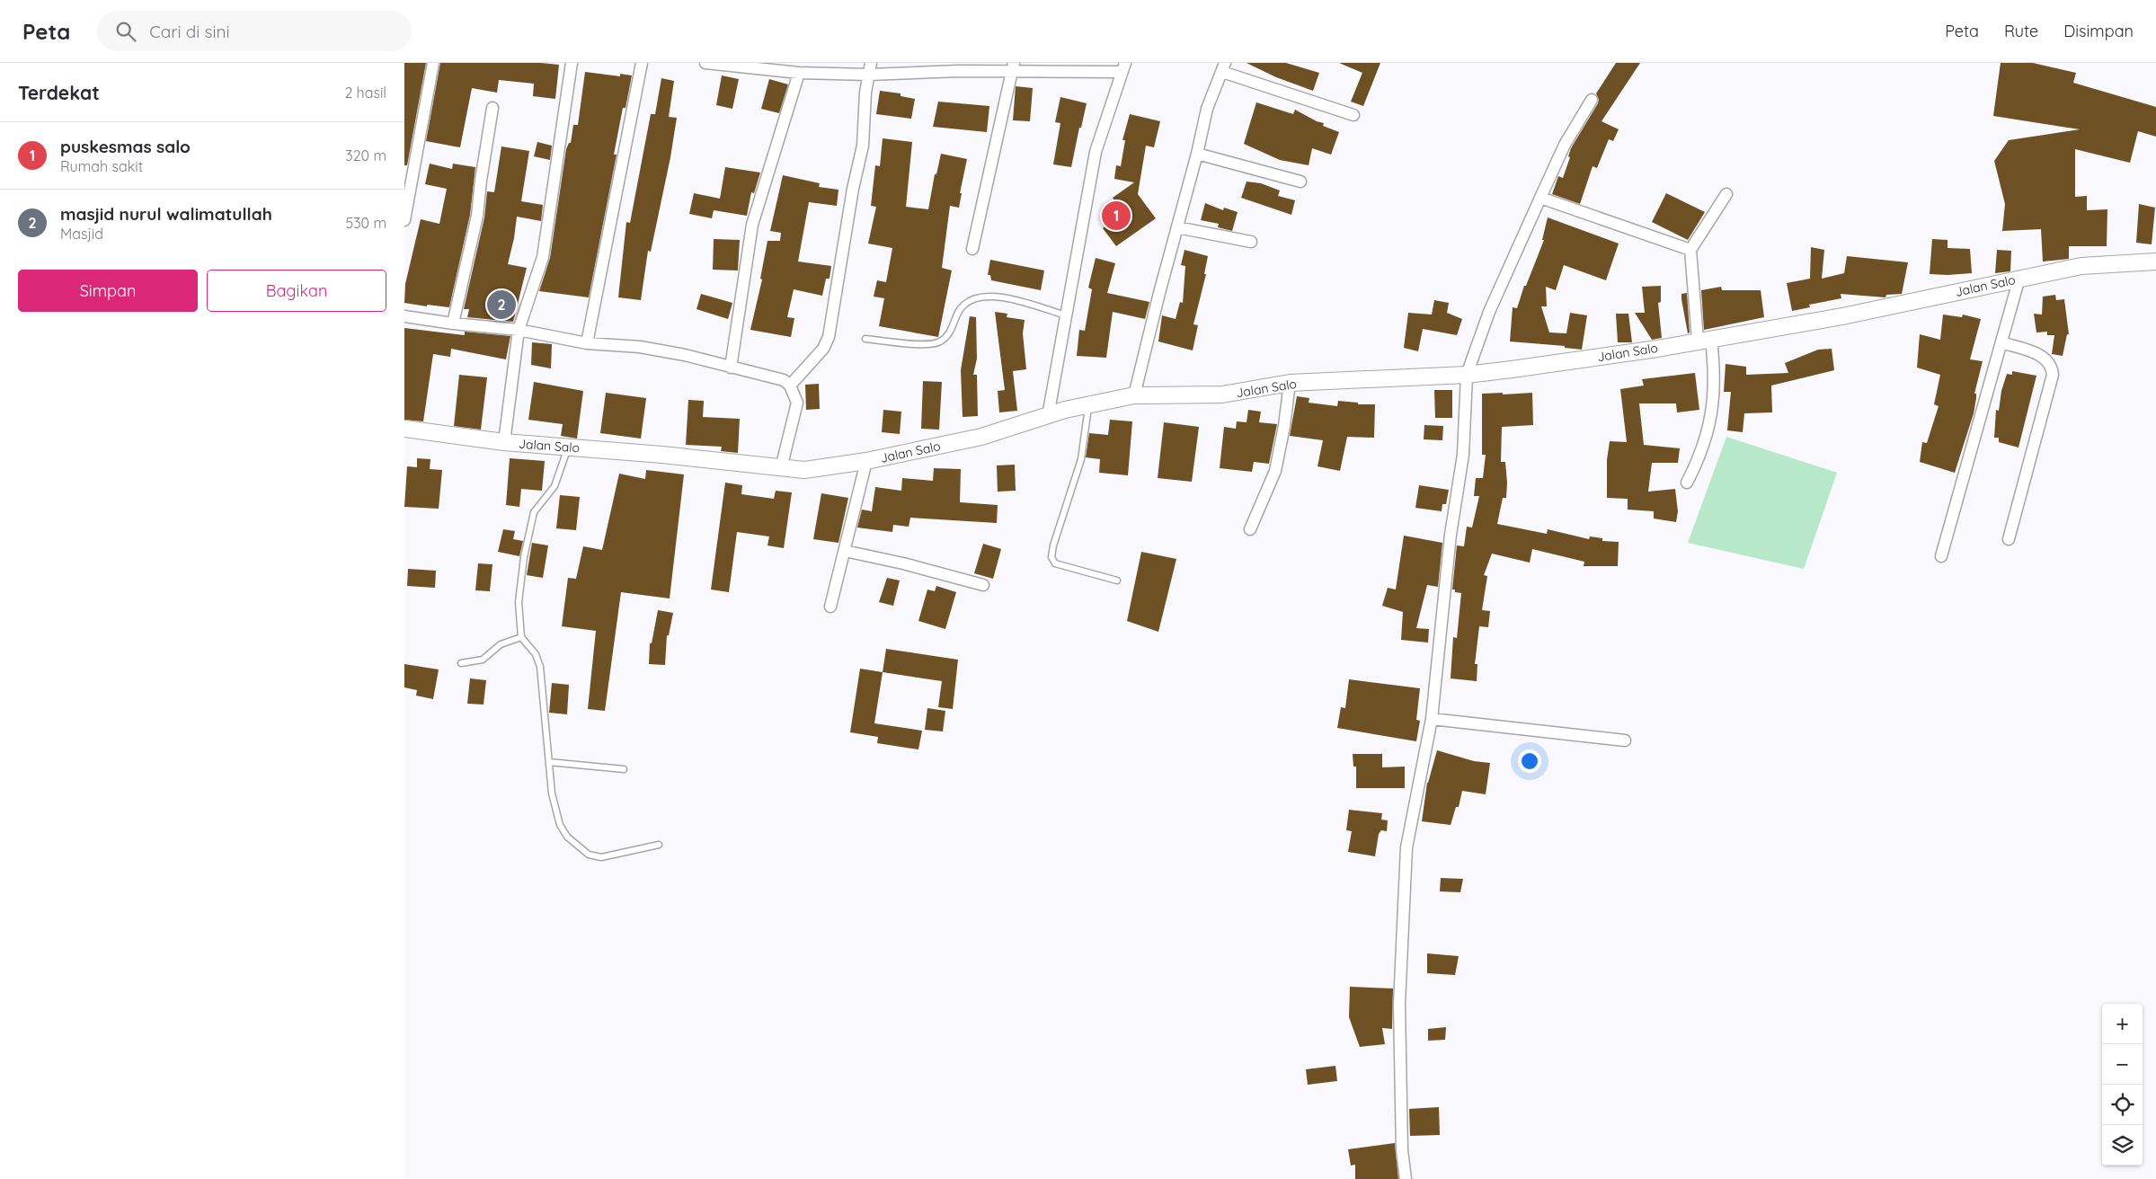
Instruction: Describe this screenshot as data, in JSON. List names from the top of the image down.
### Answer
{
  "streets": {
    "street": ["Jalan Salo"]
  },
  "page": {
    "header": "Peta",
    "search": "Cari di sini",
    "nav": ["Peta", "Rute", "Disimpan"],
    "heading": ["Terdekat", "2 hasil"],
    "list": [
      {
        "mark": "1",
        "name": "puskesmas salo",
        "note": "Rumah sakit",
        "value": "320 m"
      },
      {
        "mark": "2",
        "name": "masjid nurul walimatullah",
        "note": "Masjid",
        "value": "530 m"
      }
    ],
    "pins": ["1", "2"],
    "buttons": ["Simpan", "Bagikan"],
    "map_buttons": ["+", "−"]
  }
}
